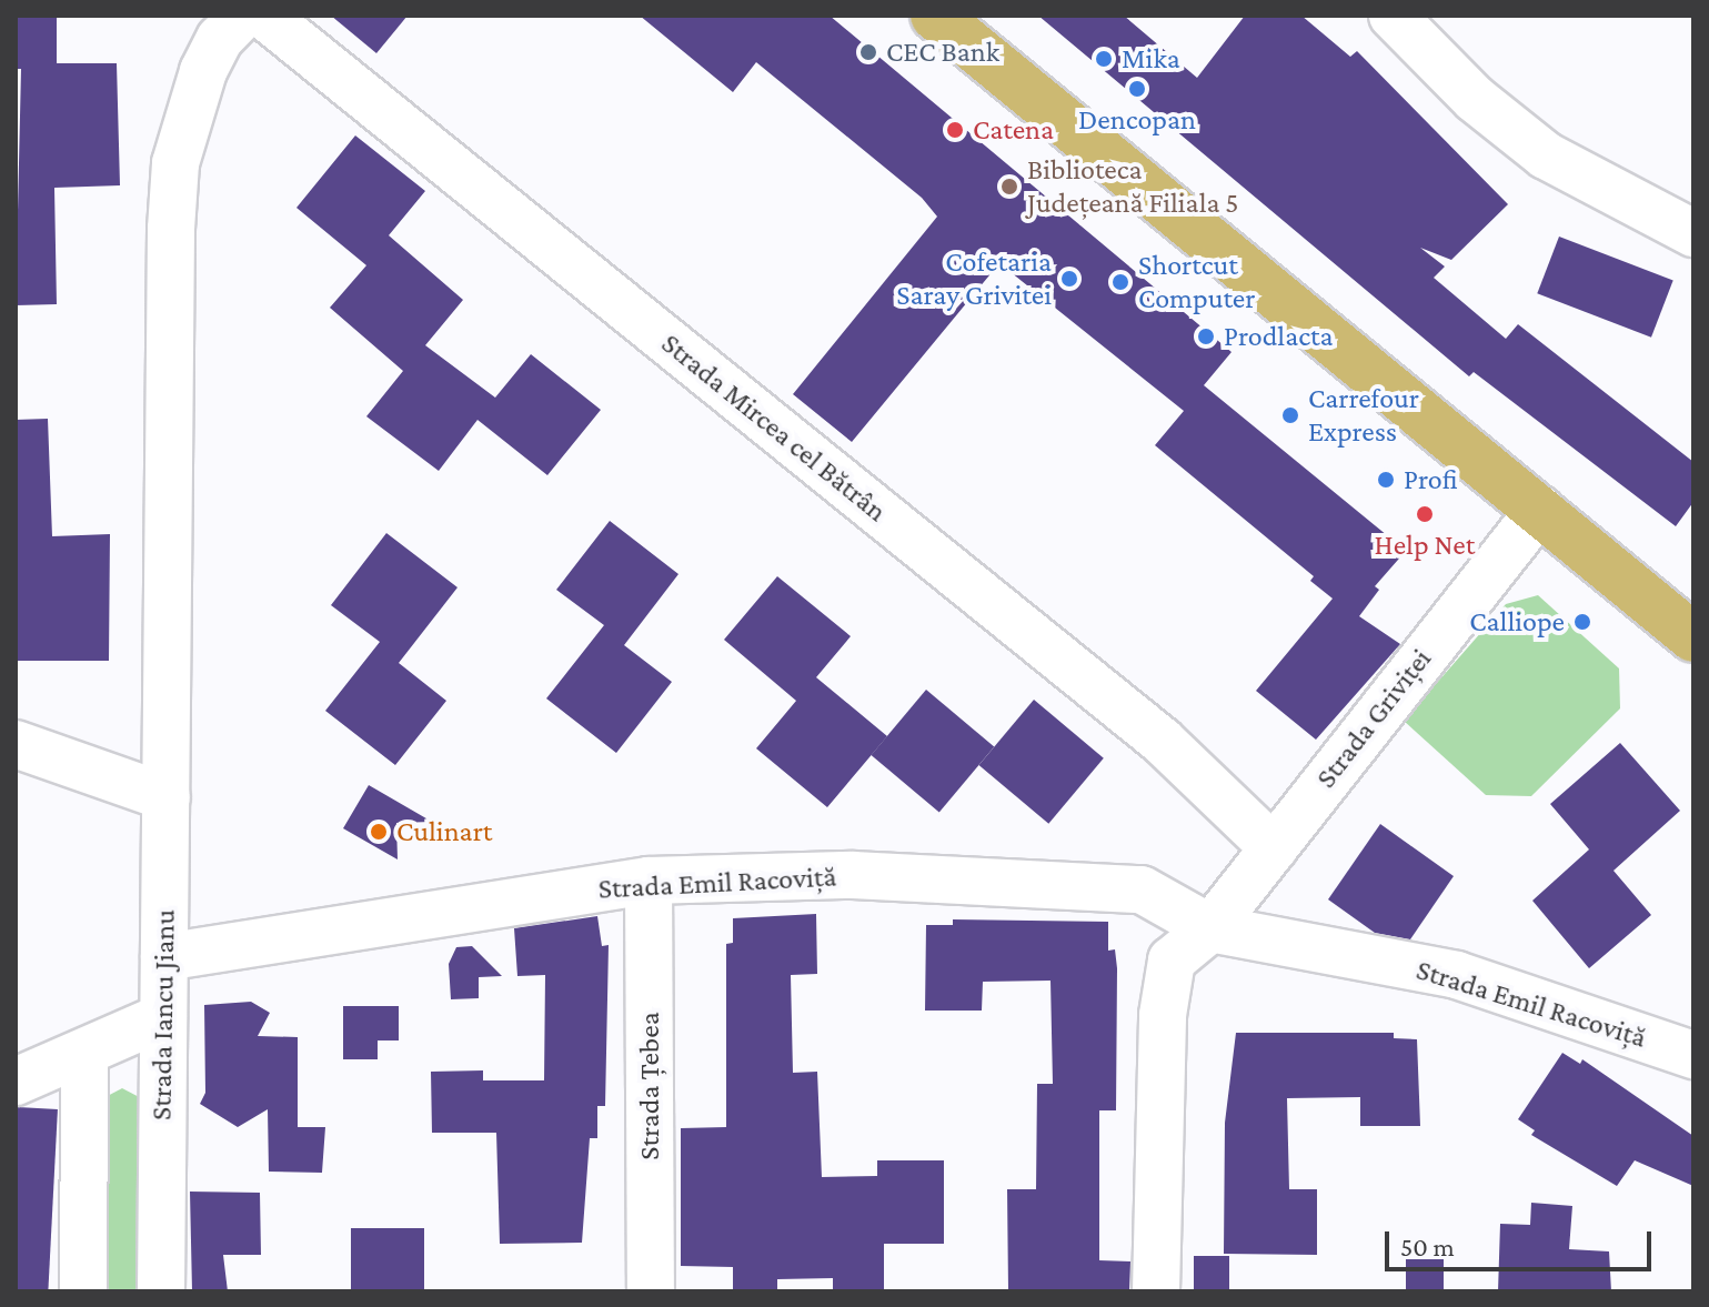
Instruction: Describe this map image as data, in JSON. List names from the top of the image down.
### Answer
{
  "streets": {
    "street": [
      "Strada Mircea cel Bătrân",
      "Strada Griviței",
      "Strada Emil Racoviță",
      "Strada Iancu Jianu",
      "Strada Țebea"
    ]
  },
  "crossings": [
    ["Strada Mircea cel Bătrân", "Strada Griviței"],
    ["Strada Griviței", "Strada Emil Racoviță"],
    ["Strada Emil Racoviță", "Strada Iancu Jianu"],
    ["Strada Emil Racoviță", "Strada Țebea"]
  ],
  "places": [
    "CEC Bank",
    "Mika",
    "Dencopan",
    "Catena",
    "Biblioteca Județeană Filiala 5",
    "Cofetaria Saray Grivitei",
    "Shortcut Computer",
    "Prodlacta",
    "Carrefour Express",
    "Profi",
    "Help Net",
    "Calliope",
    "Culinart"
  ],
  "scale_bar": "50 m"
}
